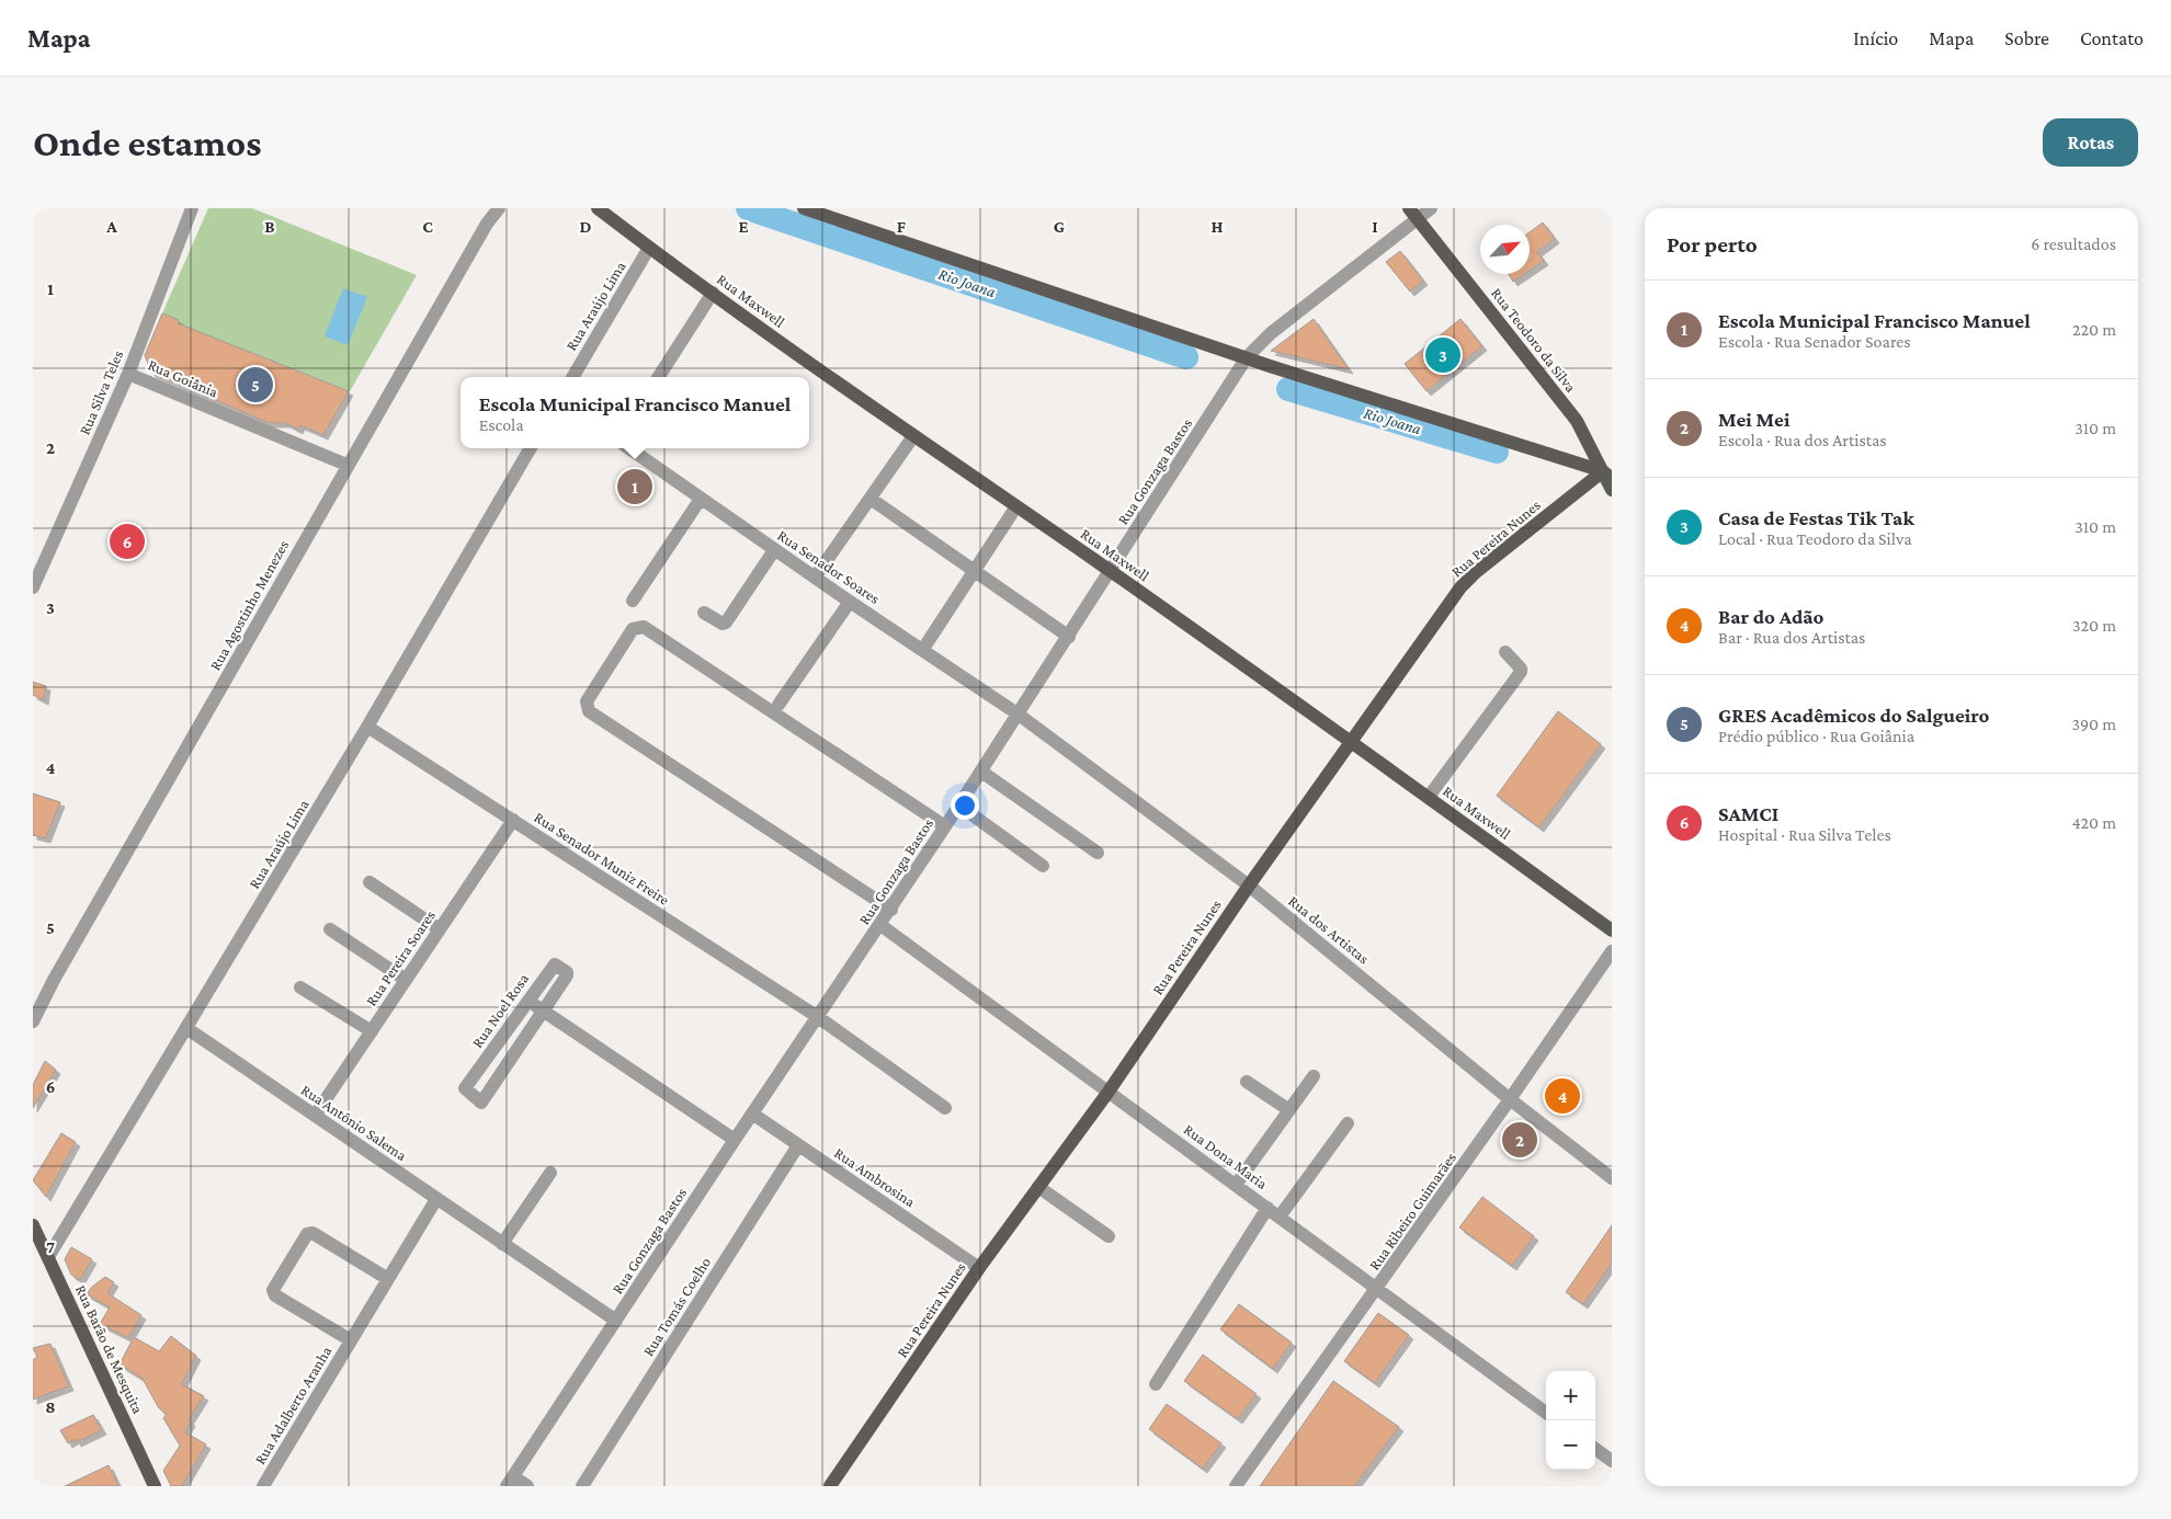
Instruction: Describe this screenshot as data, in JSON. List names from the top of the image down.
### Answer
{
  "streets": {
    "main road": [
      "Rua Maxwell",
      "Rua Teodoro da Silva",
      "Rua Pereira Nunes",
      "Rua Barão de Mesquita"
    ],
    "street": [
      "Rua Araújo Lima",
      "Rua Goiânia",
      "Rua Silva Teles",
      "Rua Gonzaga Bastos",
      "Rua Senador Soares",
      "Rua Agostinho Menezes",
      "Rua Senador Muniz Freire",
      "Rua dos Artistas",
      "Rua Pereira Soares",
      "Rua Noel Rosa",
      "Rua Antônio Salema",
      "Rua Dona Maria",
      "Rua Ambrosina",
      "Rua Ribeiro Guimarães",
      "Rua Tomás Coelho",
      "Rua Adalberto Aranha"
    ]
  },
  "crossings": [
    ["Rua Maxwell", "Rua Araújo Lima"],
    ["Rua Maxwell", "Rua Gonzaga Bastos"],
    ["Rua Maxwell", "Rua Pereira Nunes"],
    ["Rua Araújo Lima", "Rua Senador Muniz Freire"],
    ["Rua Araújo Lima", "Rua Antônio Salema"],
    ["Rua Araújo Lima", "Rua Barão de Mesquita"],
    ["Rua Teodoro da Silva", "Rua Gonzaga Bastos"],
    ["Rua Teodoro da Silva", "Rua Pereira Nunes"],
    ["Rua Goiânia", "Rua Silva Teles"],
    ["Rua Goiânia", "Rua Agostinho Menezes"],
    ["Rua Gonzaga Bastos", "Rua Senador Soares"],
    ["Rua Gonzaga Bastos", "Rua Senador Muniz Freire"],
    ["Rua Gonzaga Bastos", "Rua dos Artistas"],
    ["Rua Gonzaga Bastos", "Rua Antônio Salema"],
    ["Rua Gonzaga Bastos", "Rua Dona Maria"],
    ["Rua Gonzaga Bastos", "Rua Ambrosina"],
    ["Rua Pereira Nunes", "Rua dos Artistas"],
    ["Rua Pereira Nunes", "Rua Dona Maria"],
    ["Rua Pereira Nunes", "Rua Ambrosina"],
    ["Rua Senador Soares", "Rua dos Artistas"],
    ["Rua Senador Muniz Freire", "Rua Pereira Soares"],
    ["Rua dos Artistas", "Rua Ribeiro Guimarães"],
    ["Rua Pereira Soares", "Rua Antônio Salema"],
    ["Rua Antônio Salema", "Rua Adalberto Aranha"],
    ["Rua Dona Maria", "Rua Ribeiro Guimarães"],
    ["Rua Ambrosina", "Rua Tomás Coelho"]
  ],
  "water": ["Rio Joana"],
  "north": "top right",
  "page": {
    "header": "Mapa",
    "nav": [
      "Início",
      "Mapa",
      "Sobre",
      "Contato"
    ],
    "buttons": "Rotas",
    "title": "Onde estamos",
    "heading": ["Por perto", "6 resultados"],
    "list": [
      {
        "mark": "1",
        "name": "Escola Municipal Francisco Manuel",
        "note": "Escola · Rua Senador Soares",
        "value": "220 m"
      },
      {
        "mark": "2",
        "name": "Mei Mei",
        "note": "Escola · Rua dos Artistas",
        "value": "310 m"
      },
      {
        "mark": "3",
        "name": "Casa de Festas Tik Tak",
        "note": "Local · Rua Teodoro da Silva",
        "value": "310 m"
      },
      {
        "mark": "4",
        "name": "Bar do Adão",
        "note": "Bar · Rua dos Artistas",
        "value": "320 m"
      },
      {
        "mark": "5",
        "name": "GRES Acadêmicos do Salgueiro",
        "note": "Prédio público · Rua Goiânia",
        "value": "390 m"
      },
      {
        "mark": "6",
        "name": "SAMCI",
        "note": "Hospital · Rua Silva Teles",
        "value": "420 m"
      }
    ],
    "pins": [
      "3",
      "5",
      "1",
      "6",
      "4",
      "2"
    ],
    "popup": ["Escola Municipal Francisco Manuel", "Escola"],
    "map_buttons": ["+", "−"]
  },
  "grid": {
    "columns": [
      "A",
      "B",
      "C",
      "D",
      "E",
      "F",
      "G",
      "H",
      "I"
    ],
    "rows": [
      "1",
      "2",
      "3",
      "4",
      "5",
      "6",
      "7",
      "8"
    ]
  }
}
